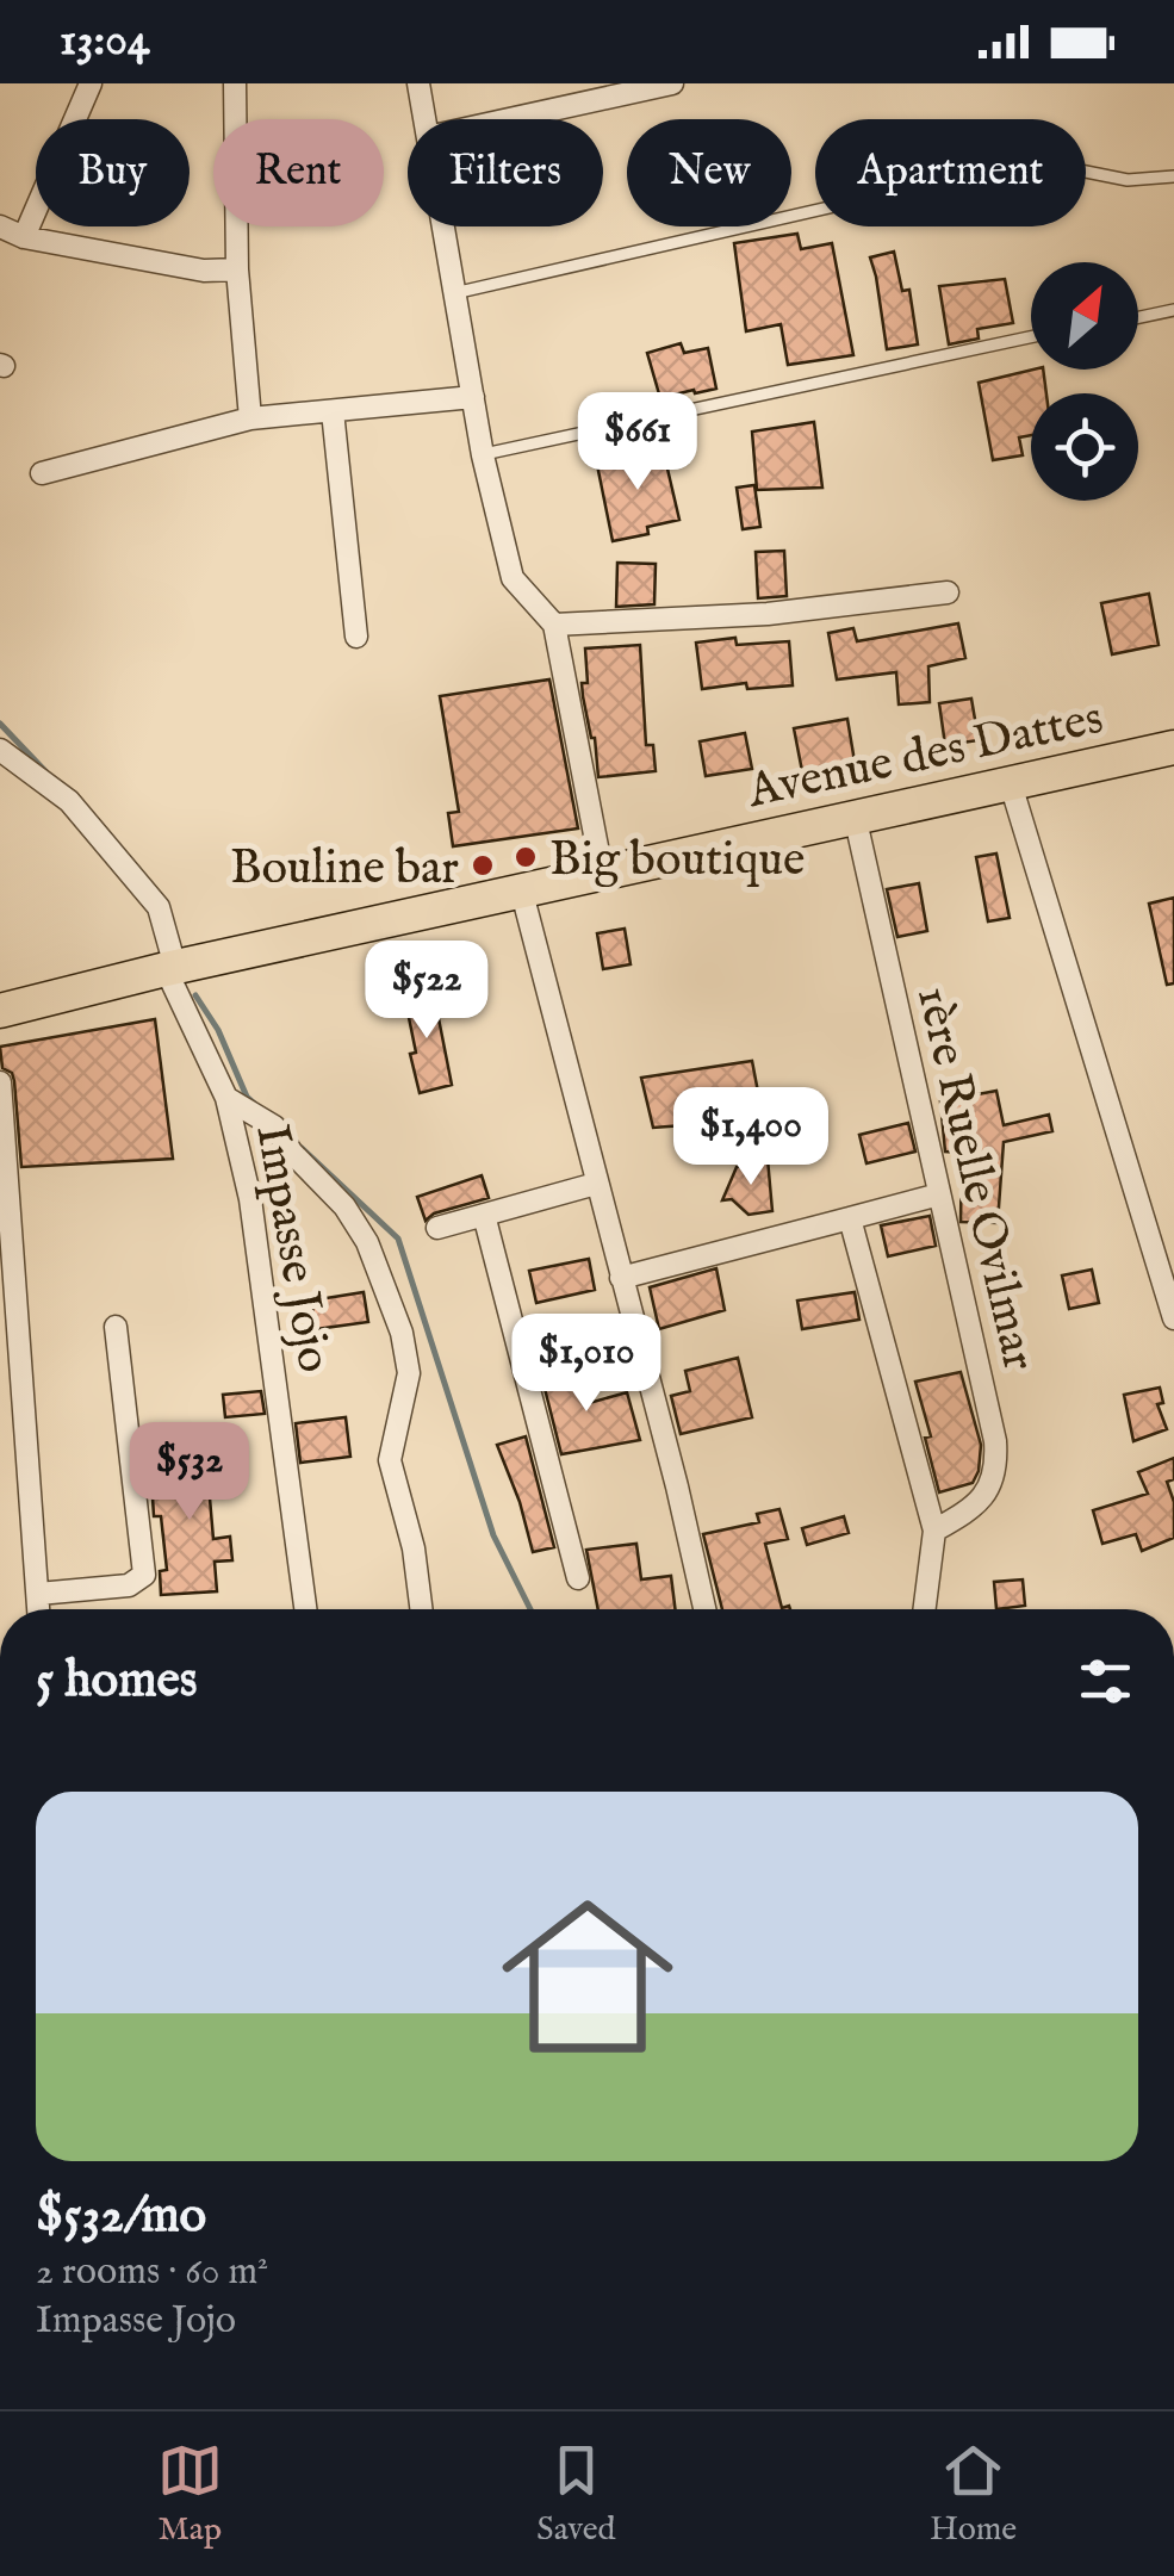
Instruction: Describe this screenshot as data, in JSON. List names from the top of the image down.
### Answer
{
  "streets": {
    "main road": ["Avenue des Dattes"],
    "street": ["1ère Ruelle Ovilmar", "Impasse Jojo"]
  },
  "crossings": [
    ["Avenue des Dattes", "1ère Ruelle Ovilmar"],
    ["Avenue des Dattes", "Impasse Jojo"]
  ],
  "places": ["Big boutique", "Bouline bar"],
  "north": "top right",
  "page": {
    "status": "13:04",
    "chip": [
      "Buy",
      "Rent",
      "Filters",
      "New",
      "Apartment"
    ],
    "price": [
      "$661",
      "$522",
      "$1,400",
      "$1,010",
      "$532"
    ],
    "heading": "5 homes",
    "list": [
      {
        "name": "$532/mo",
        "note": "2 rooms · 60 m² · Impasse Jojo"
      }
    ],
    "tabs": ["Map", "Saved", "Home"]
  }
}
